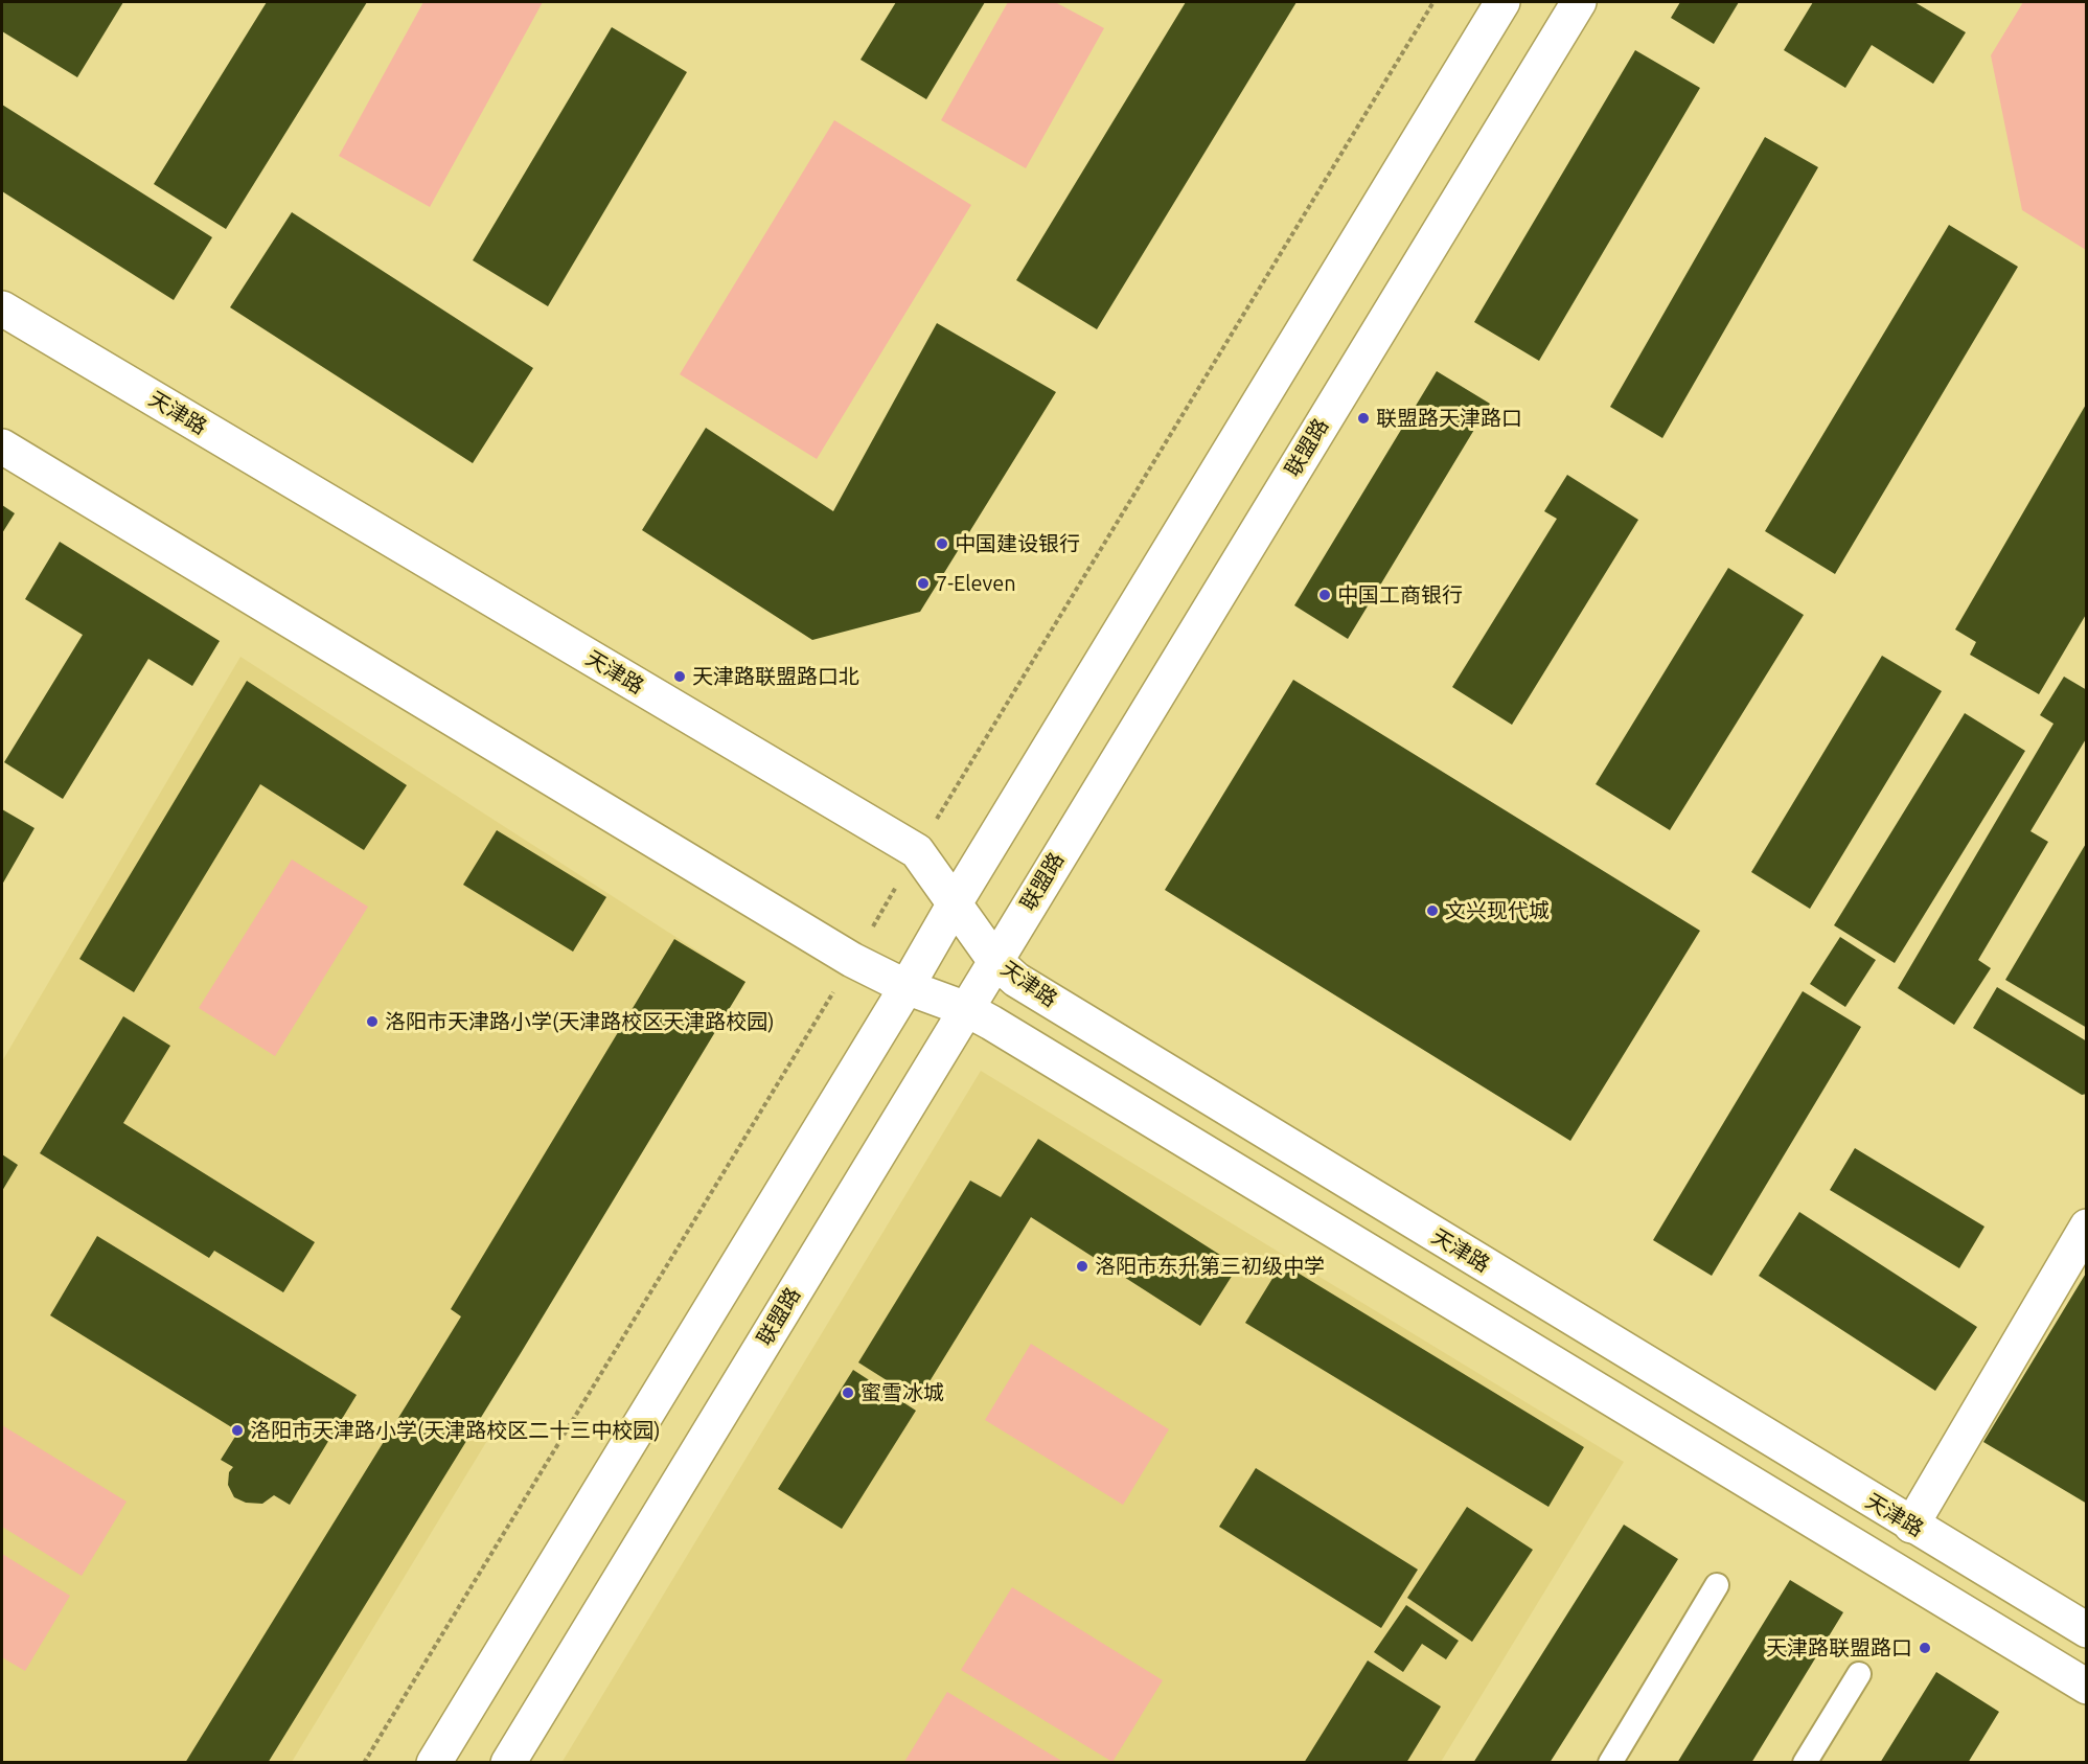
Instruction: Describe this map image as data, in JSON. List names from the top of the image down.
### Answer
{
  "streets": {
    "main road": ["天津路", "联盟路"]
  },
  "crossings": [
    ["天津路", "联盟路"]
  ],
  "places": [
    "联盟路天津路口",
    "中国建设银行",
    "7-Eleven",
    "中国工商银行",
    "天津路联盟路口北",
    "文兴现代城",
    "洛阳市天津路小学(天津路校区天津路校园)",
    "洛阳市东升第三初级中学",
    "蜜雪冰城",
    "洛阳市天津路小学(天津路校区二十三中校园)",
    "天津路联盟路口"
  ]
}
